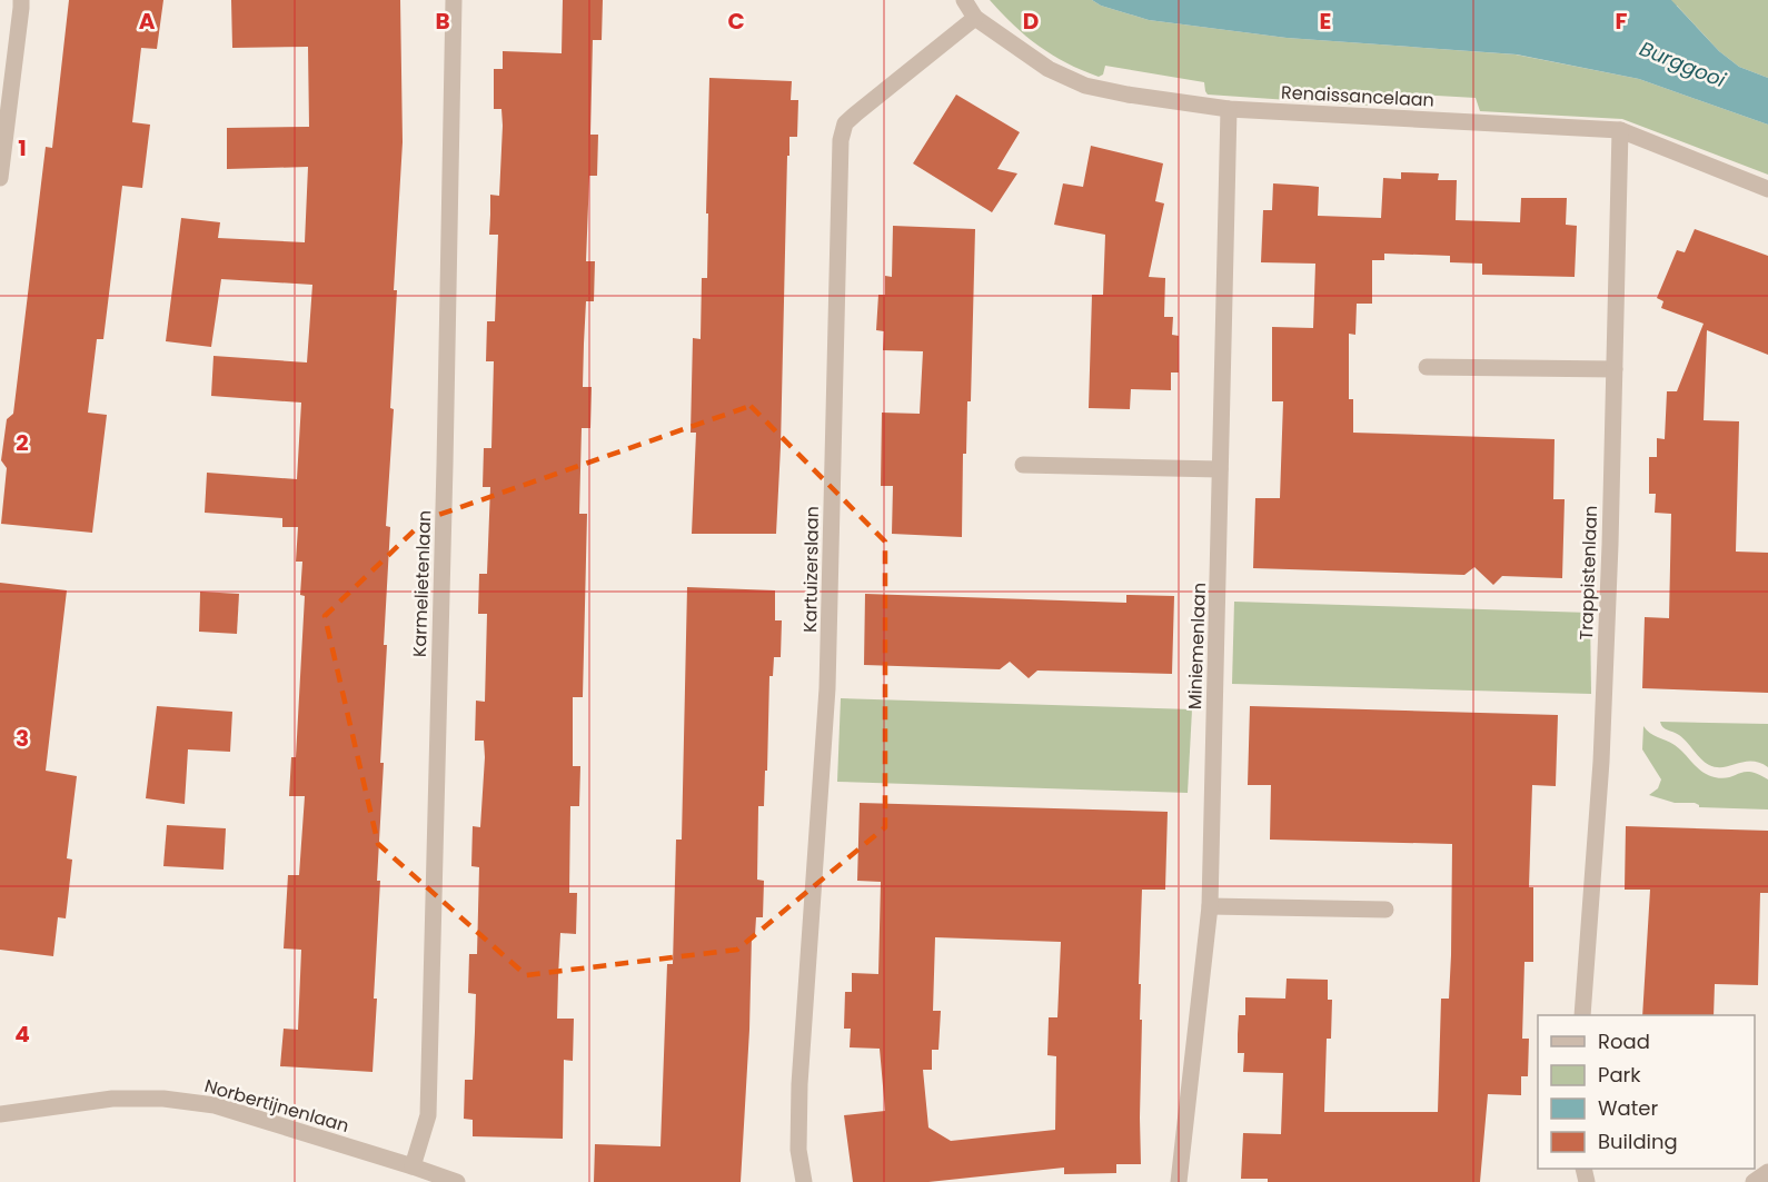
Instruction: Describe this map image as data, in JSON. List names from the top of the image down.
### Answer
{
  "streets": {
    "street": [
      "Renaissancelaan",
      "Kartuizerslaan",
      "Trappistenlaan",
      "Karmelietenlaan",
      "Miniemenlaan",
      "Norbertijnenlaan"
    ]
  },
  "crossings": [
    ["Renaissancelaan", "Kartuizerslaan"],
    ["Renaissancelaan", "Trappistenlaan"],
    ["Renaissancelaan", "Miniemenlaan"],
    ["Karmelietenlaan", "Norbertijnenlaan"]
  ],
  "water": ["Burggooi"],
  "legend": [
    "Road",
    "Park",
    "Water",
    "Building"
  ],
  "grid": {
    "columns": [
      "A",
      "B",
      "C",
      "D",
      "E",
      "F"
    ],
    "rows": [
      "1",
      "2",
      "3",
      "4"
    ]
  }
}
